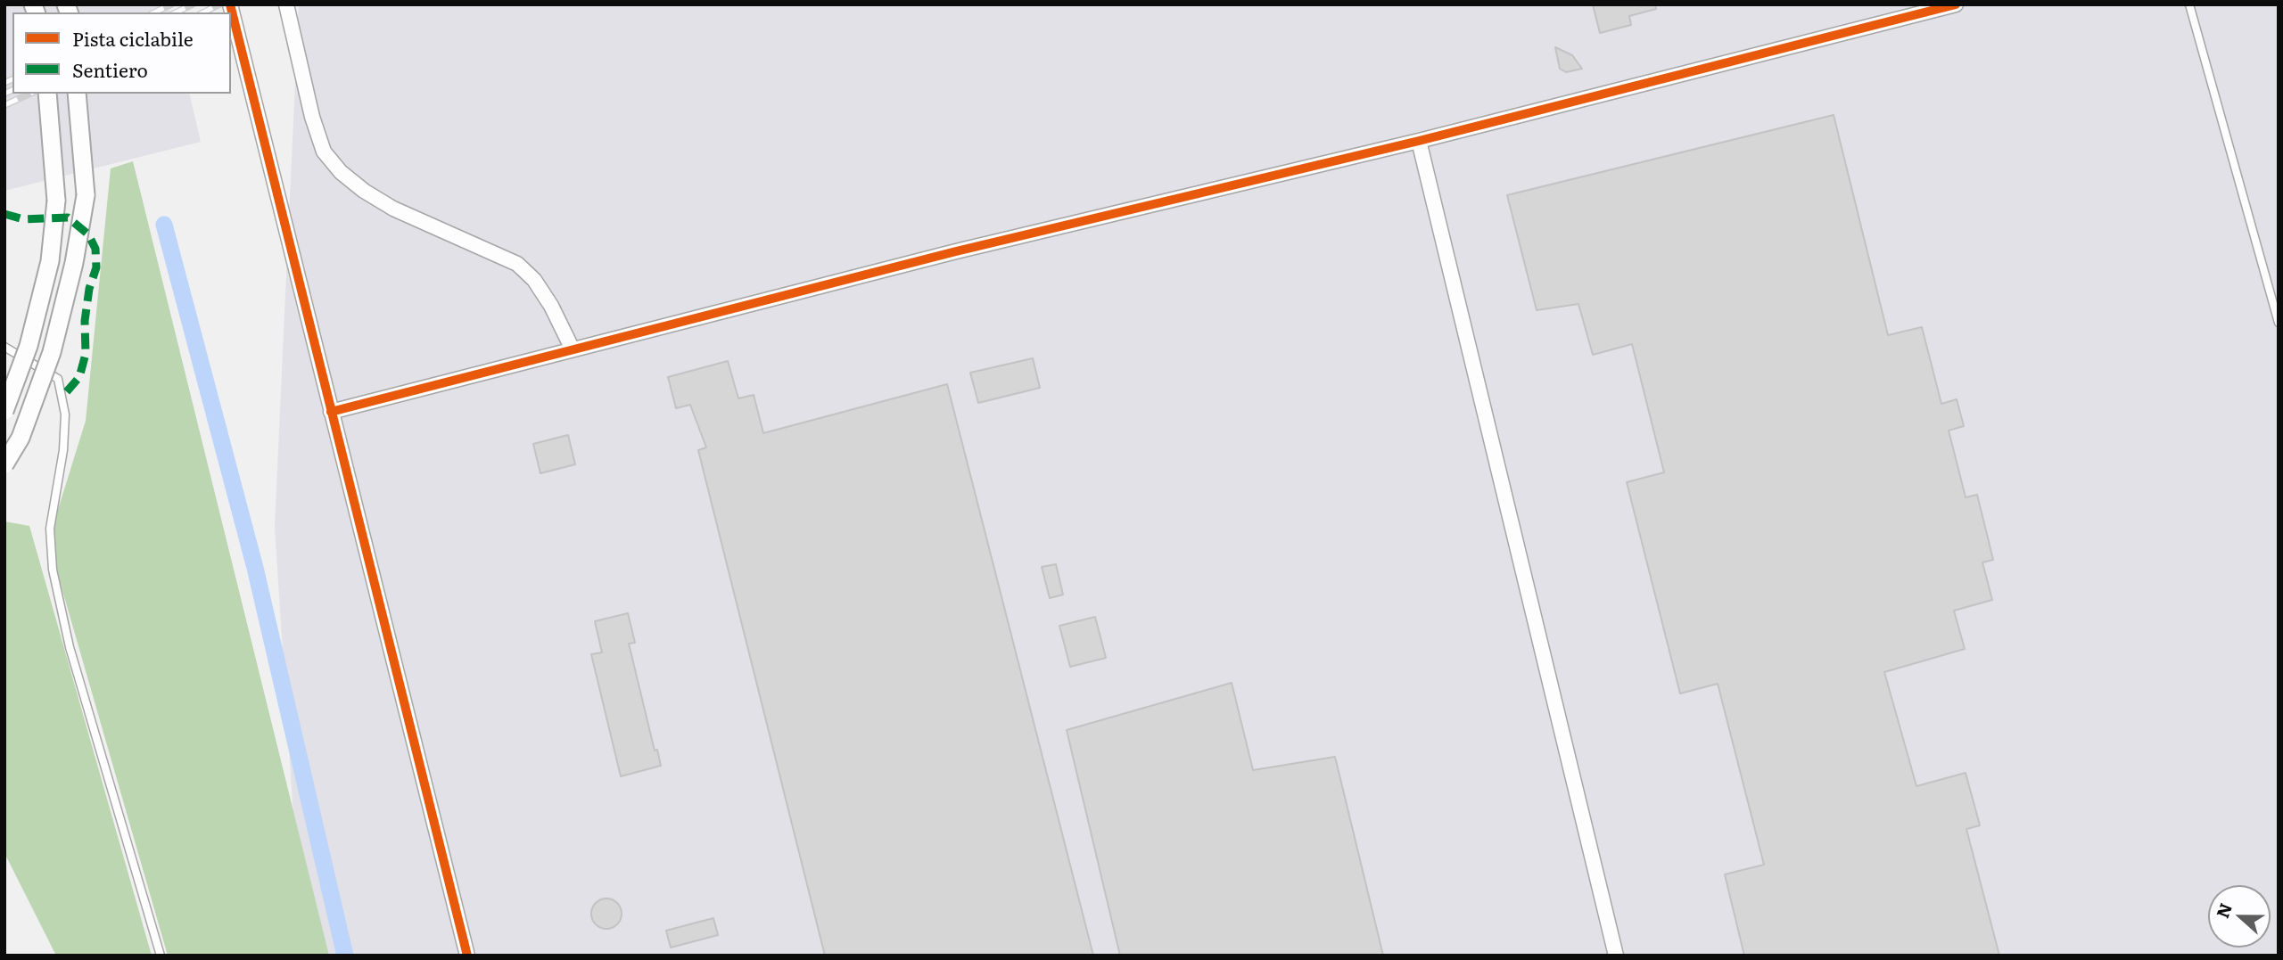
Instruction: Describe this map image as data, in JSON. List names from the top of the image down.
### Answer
{
  "legend": ["Pista ciclabile", "Sentiero"],
  "north": "left"
}
